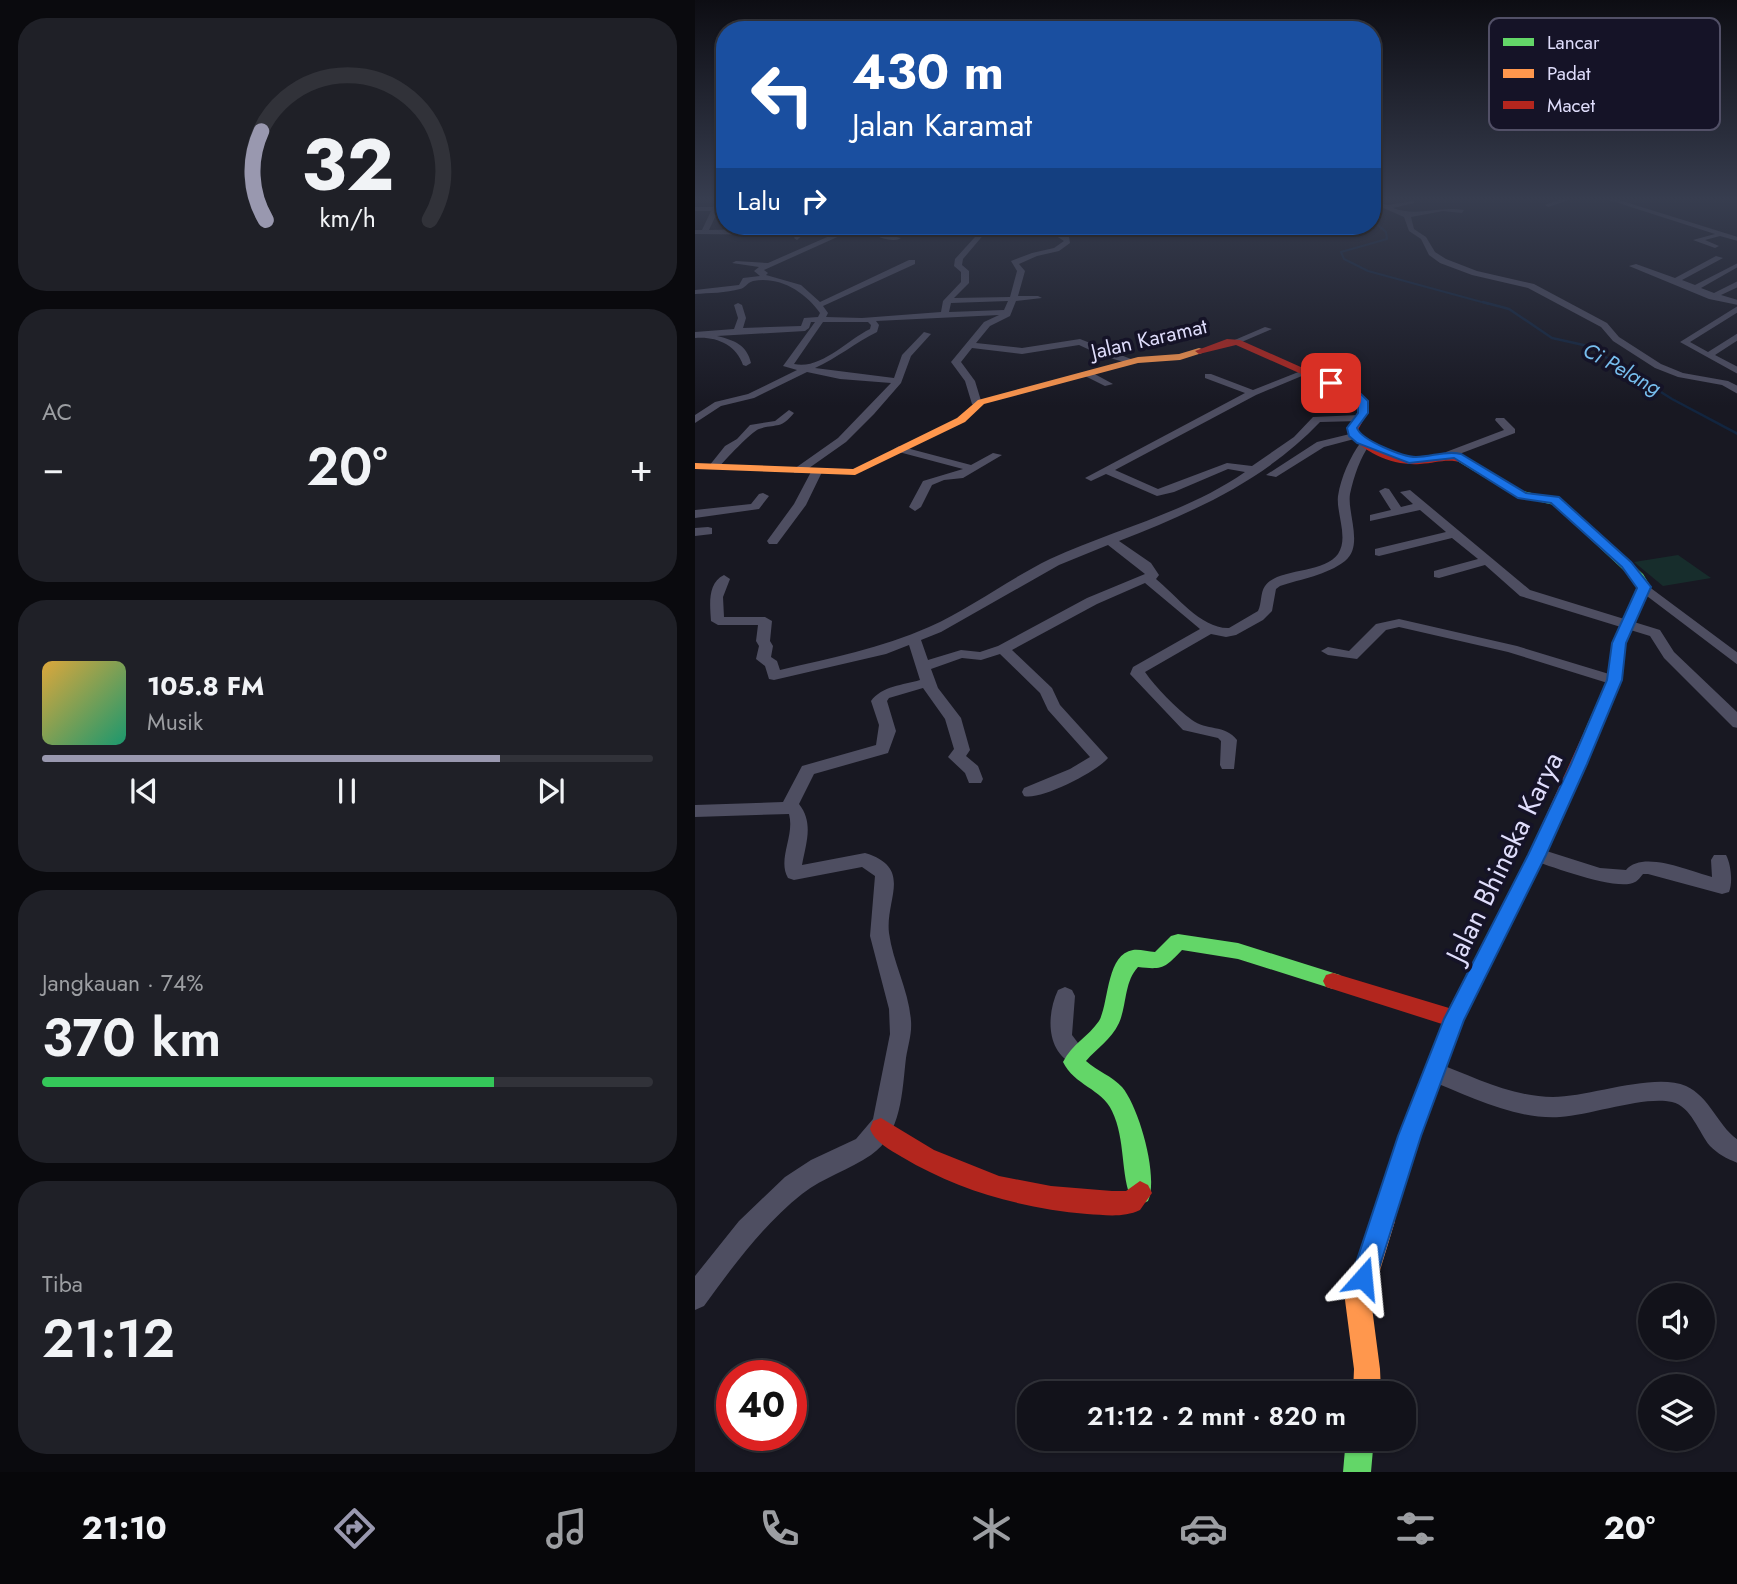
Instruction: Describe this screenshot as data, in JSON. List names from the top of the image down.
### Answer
{
  "streets": {
    "street": ["Jalan Karamat", "Jalan Bhineka Karya"]
  },
  "water": ["Ci Pelang"],
  "legend": ["Lancar", "Padat", "Macet"],
  "page": {
    "turn": ["430 m", "Jalan Karamat"],
    "then": "Lalu",
    "tile": [
      "AC",
      ["Jangkauan · 74%", "370 km"],
      ["Tiba", "21:12"]
    ],
    "heat": ["−", "20°", "+"],
    "song": ["105.8 FM", "Musik"],
    "limit": "40",
    "trip": "21:12 · 2 mnt · 820 m",
    "tabs": ["21:10", "20°"],
    "gauge": ["32", "km/h"]
  }
}
